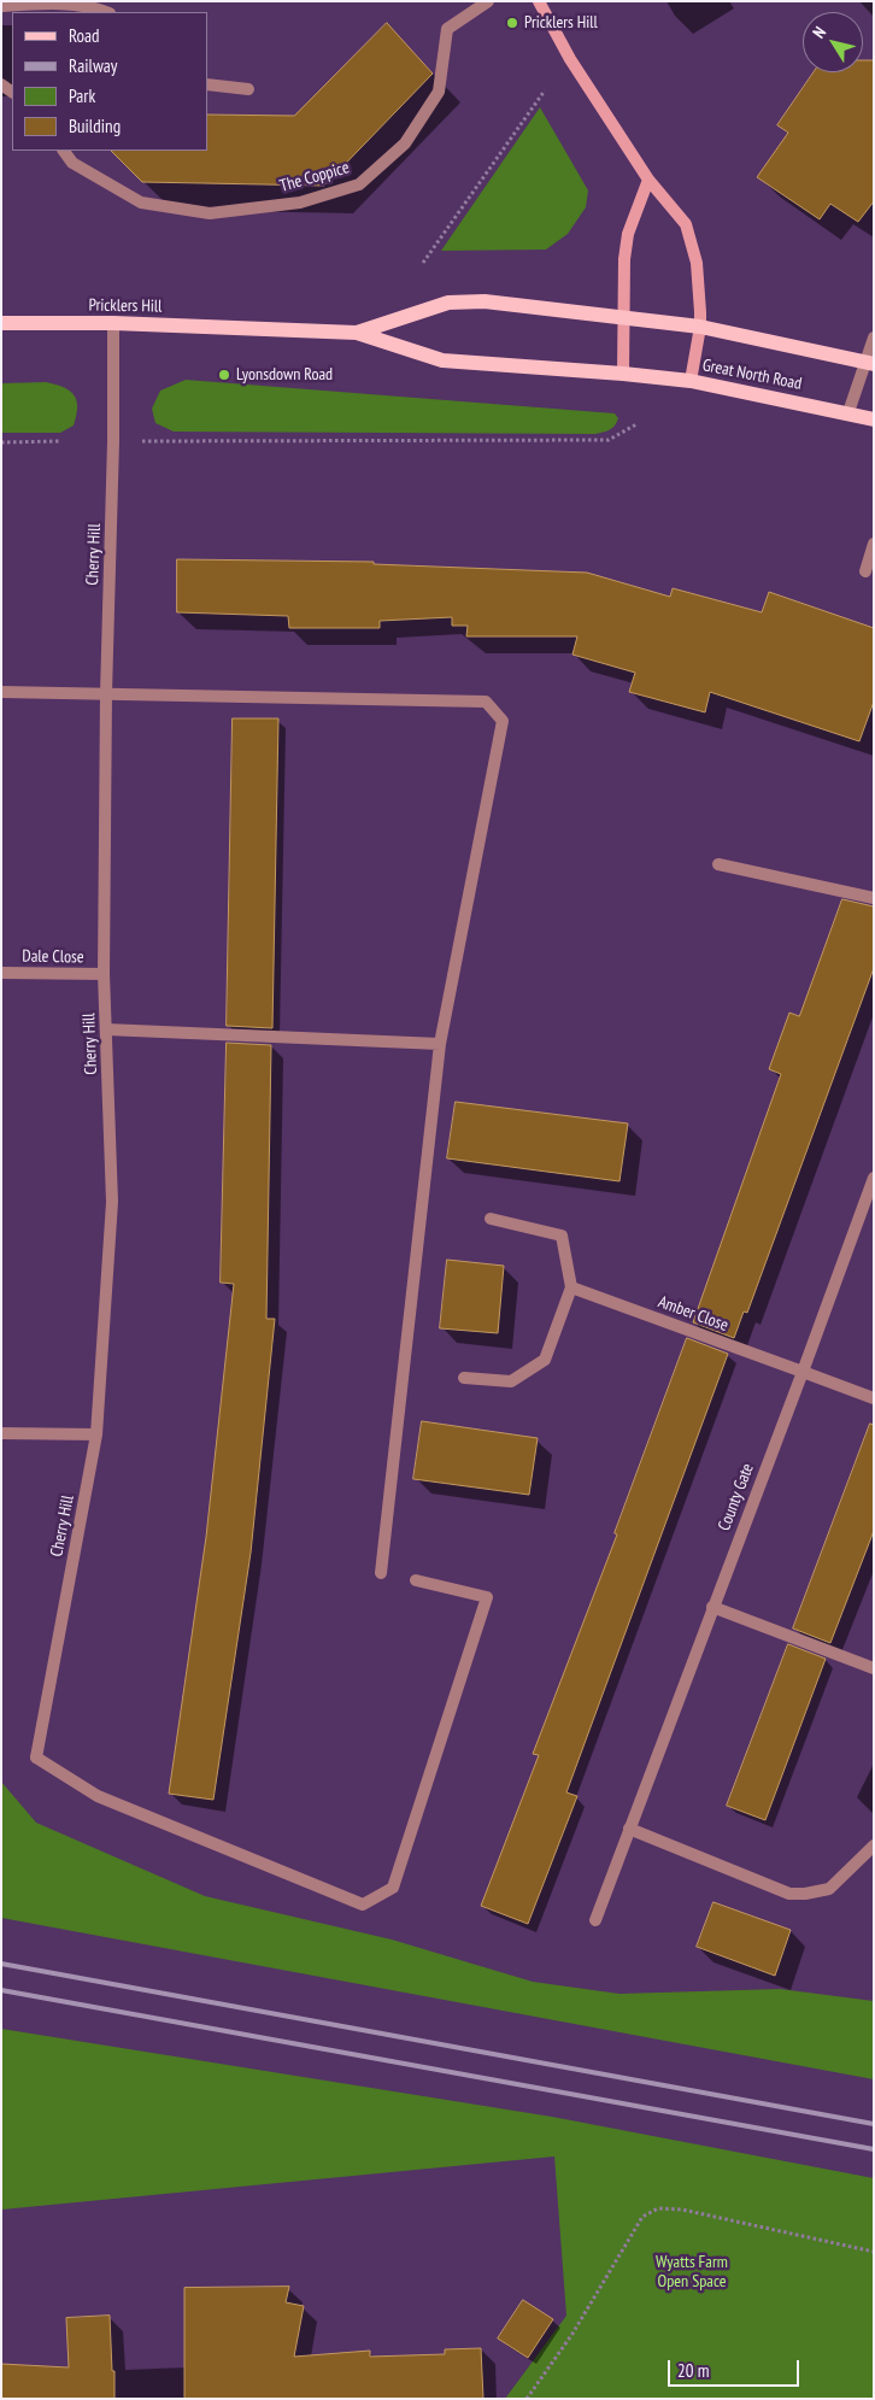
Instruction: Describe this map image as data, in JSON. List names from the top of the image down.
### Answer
{
  "streets": {
    "main road": ["Pricklers Hill", "Great North Road"],
    "street": [
      "The Coppice",
      "Cherry Hill",
      "Dale Close",
      "Amber Close",
      "County Gate"
    ]
  },
  "crossings": [
    ["Pricklers Hill", "Great North Road"],
    ["Pricklers Hill", "Cherry Hill"],
    ["Cherry Hill", "Dale Close"],
    ["Amber Close", "County Gate"]
  ],
  "parks": ["Wyatts Farm Open Space"],
  "places": ["Pricklers Hill", "Lyonsdown Road"],
  "legend": [
    "Road",
    "Railway",
    "Park",
    "Building"
  ],
  "scale_bar": "20 m",
  "north": "top left"
}
